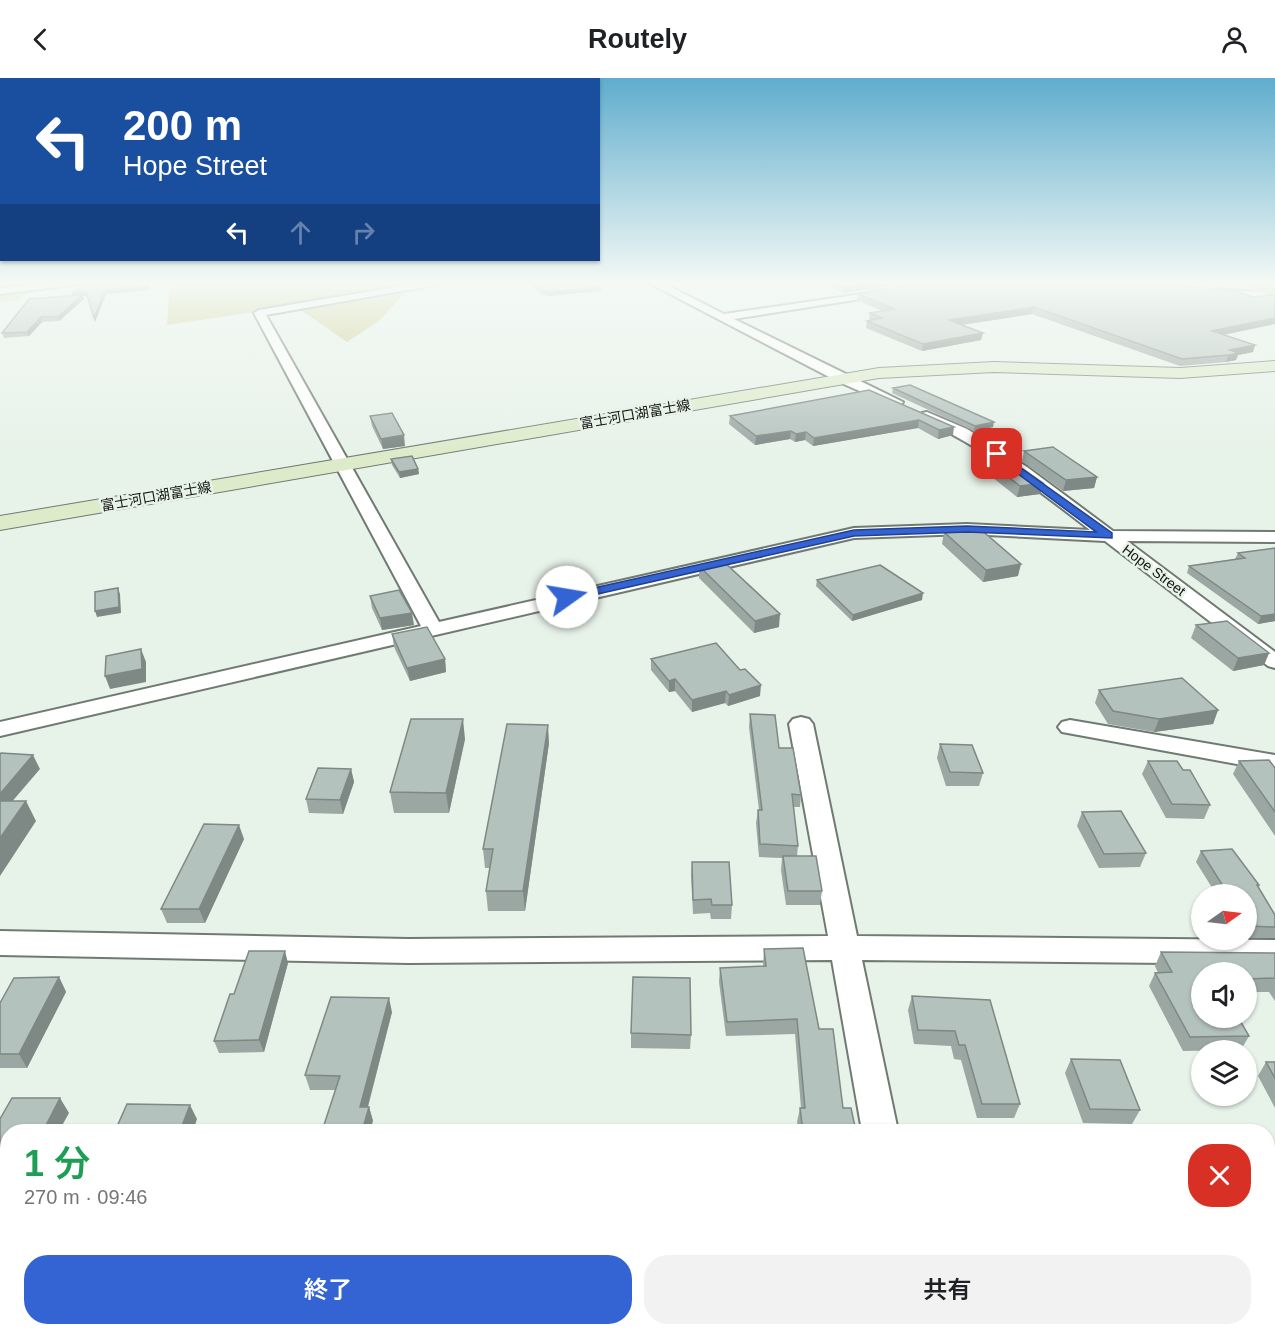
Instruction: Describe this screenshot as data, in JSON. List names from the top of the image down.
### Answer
{
  "streets": {
    "main road": ["富士河口湖富士線"],
    "street": ["Hope Street"]
  },
  "crossings": [
    ["富士河口湖富士線", "Hope Street"]
  ],
  "north": "right",
  "page": {
    "header": "Routely",
    "turn": ["200 m", "Hope Street"],
    "heading": ["1 分", "270 m · 09:46"],
    "buttons": ["終了", "共有"]
  }
}
